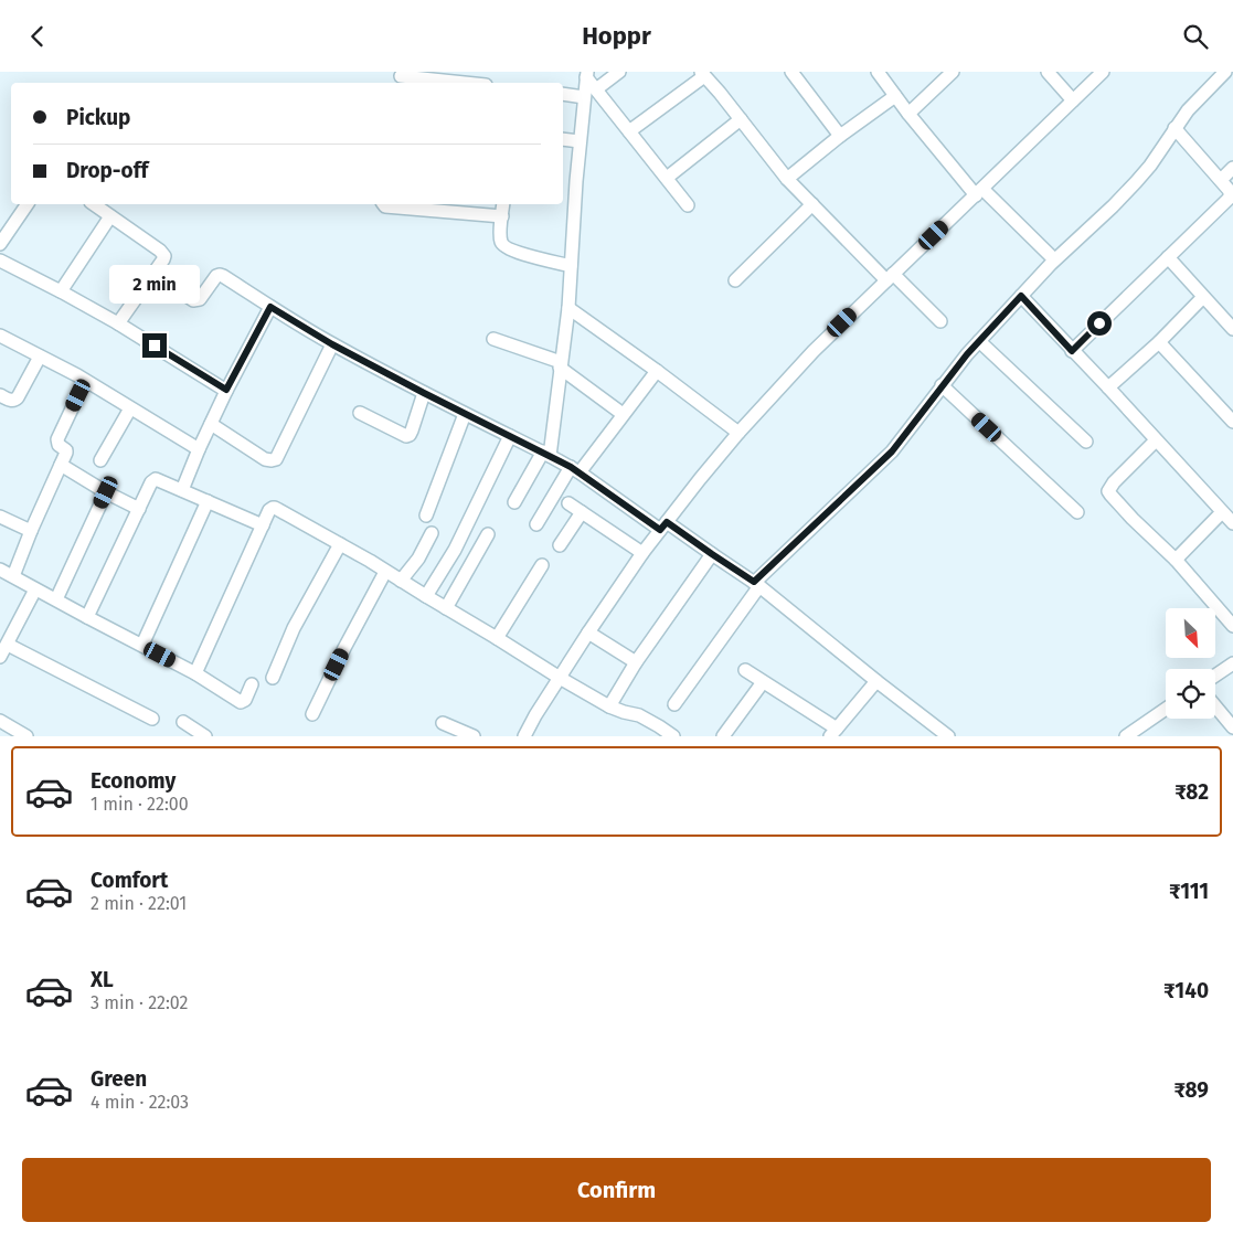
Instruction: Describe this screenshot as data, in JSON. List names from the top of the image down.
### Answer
{
  "north": "bottom right",
  "page": {
    "header": "Hoppr",
    "banner": ["Pickup", "Drop-off"],
    "bubble": "2 min",
    "list": [
      {
        "name": "Economy",
        "note": "1 min · 22:00",
        "value": "₹82"
      },
      {
        "name": "Comfort",
        "note": "2 min · 22:01",
        "value": "₹111"
      },
      {
        "name": "XL",
        "note": "3 min · 22:02",
        "value": "₹140"
      },
      {
        "name": "Green",
        "note": "4 min · 22:03",
        "value": "₹89"
      }
    ],
    "buttons": "Confirm"
  }
}
